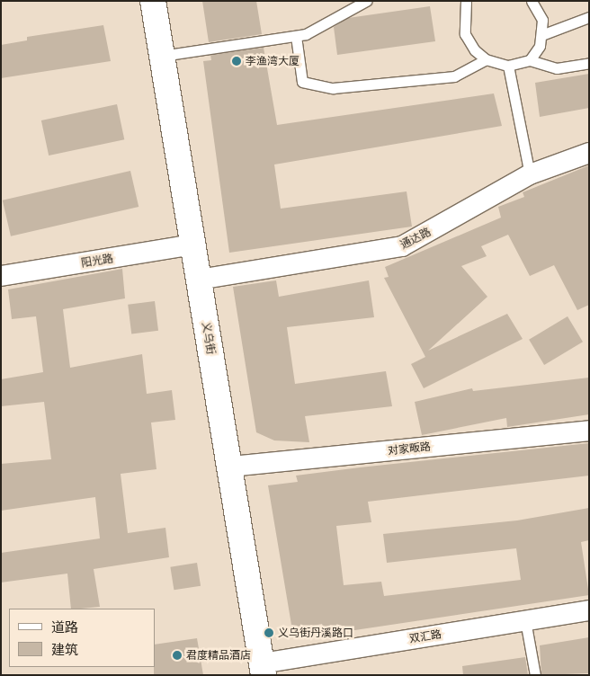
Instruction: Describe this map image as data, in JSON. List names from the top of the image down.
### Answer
{
  "streets": {
    "street": [
      "通达路",
      "阳光路",
      "义乌街",
      "对家畈路",
      "双汇路"
    ]
  },
  "crossings": [
    ["通达路", "义乌街"],
    ["阳光路", "义乌街"],
    ["义乌街", "对家畈路"],
    ["义乌街", "双汇路"]
  ],
  "places": ["李渔湾大厦", "义乌街丹溪路口", "君度精品酒店"],
  "legend": ["道路", "建筑"]
}
